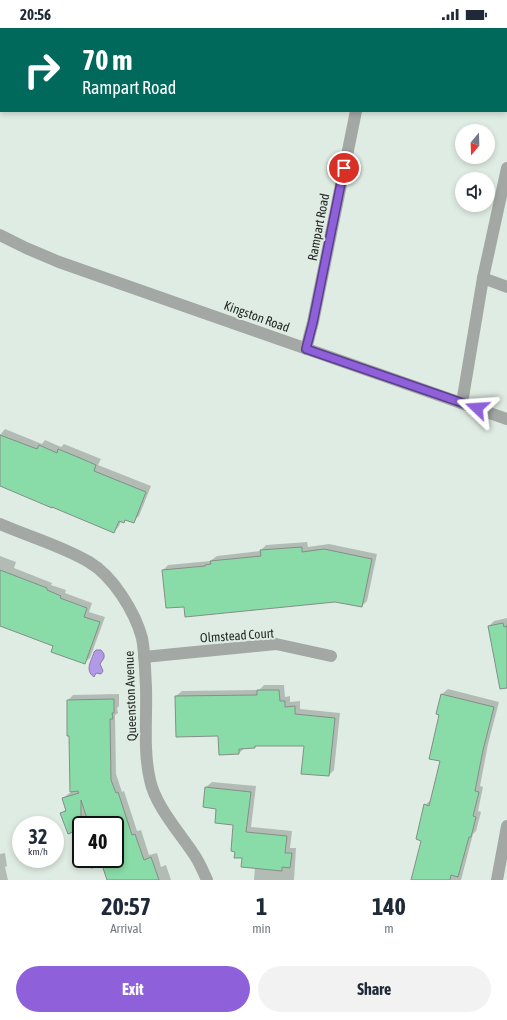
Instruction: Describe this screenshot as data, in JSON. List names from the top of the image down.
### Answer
{
  "streets": {
    "street": [
      "Rampart Road",
      "Kingston Road",
      "Olmstead Court",
      "Queenston Avenue"
    ]
  },
  "crossings": [
    ["Rampart Road", "Kingston Road"],
    ["Olmstead Court", "Queenston Avenue"]
  ],
  "north": "bottom",
  "page": {
    "status": "20:56",
    "turn": ["70 m", "Rampart Road"],
    "speed": "32 km/h",
    "limit": "40",
    "eta": [
      "20:57",
      "Arrival",
      "1",
      "min",
      "140",
      "m"
    ],
    "buttons": ["Exit", "Share"]
  }
}
